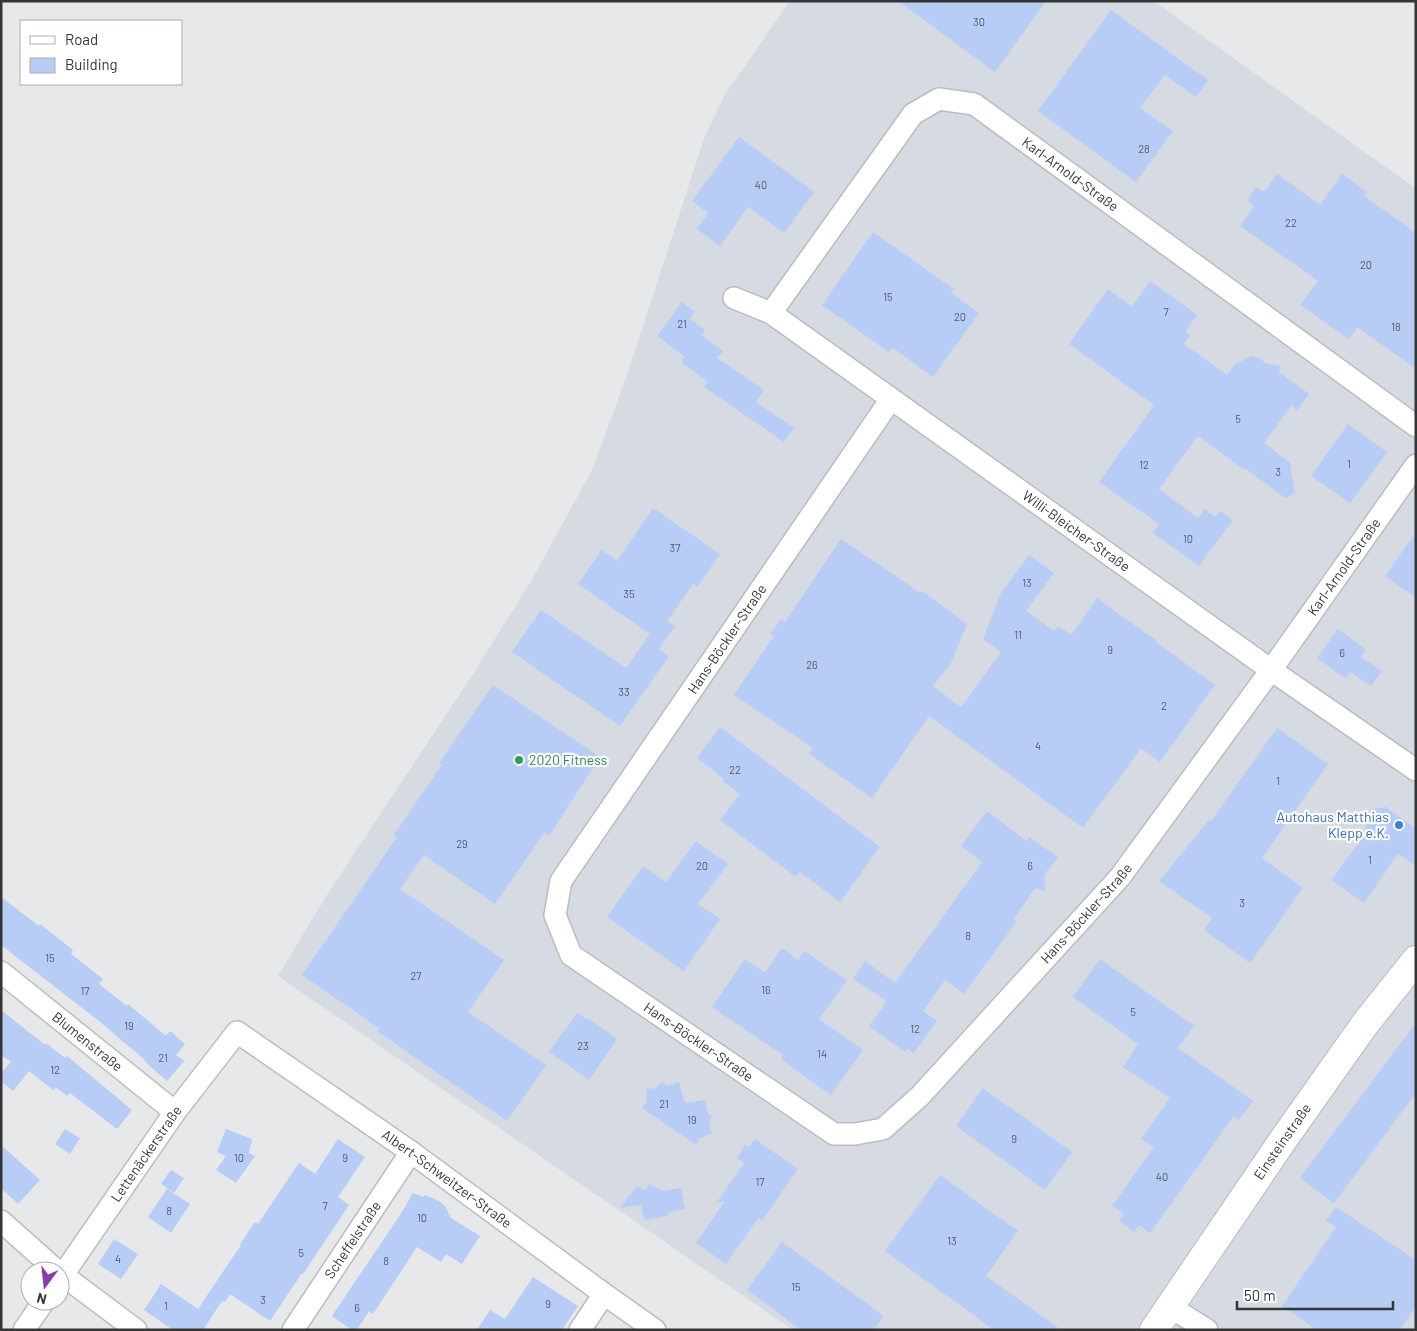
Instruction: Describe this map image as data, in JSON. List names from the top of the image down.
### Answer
{
  "streets": {
    "street": [
      "Karl-Arnold-Straße",
      "Willi-Bleicher-Straße",
      "Hans-Böckler-Straße",
      "Blumenstraße",
      "Einsteinstraße",
      "Lettenäckerstraße",
      "Albert-Schweitzer-Straße",
      "Scheffelstraße"
    ]
  },
  "crossings": [
    ["Karl-Arnold-Straße", "Willi-Bleicher-Straße"],
    ["Karl-Arnold-Straße", "Hans-Böckler-Straße"],
    ["Willi-Bleicher-Straße", "Hans-Böckler-Straße"],
    ["Blumenstraße", "Lettenäckerstraße"],
    ["Lettenäckerstraße", "Albert-Schweitzer-Straße"],
    ["Albert-Schweitzer-Straße", "Scheffelstraße"]
  ],
  "places": ["2020 Fitness", "Autohaus Matthias Klepp e.K."],
  "house_numbers": [
    "30",
    "28",
    "40",
    "22",
    "20",
    "15",
    "7",
    "20",
    "21",
    "18",
    "5",
    "1",
    "12",
    "3",
    "10",
    "37",
    "13",
    "35",
    "11",
    "9",
    "6",
    "26",
    "33",
    "2",
    "4",
    "22",
    "1",
    "29",
    "1",
    "20",
    "6",
    "3",
    "8",
    "15",
    "27",
    "16",
    "17",
    "5",
    "19",
    "12",
    "23",
    "14",
    "21",
    "12",
    "21",
    "19",
    "9",
    "10",
    "9",
    "40",
    "17",
    "7",
    "8",
    "10",
    "13",
    "5",
    "4",
    "8",
    "15",
    "3",
    "9",
    "1",
    "6"
  ],
  "legend": ["Road", "Building"],
  "scale_bar": "50 m",
  "north": "bottom"
}
